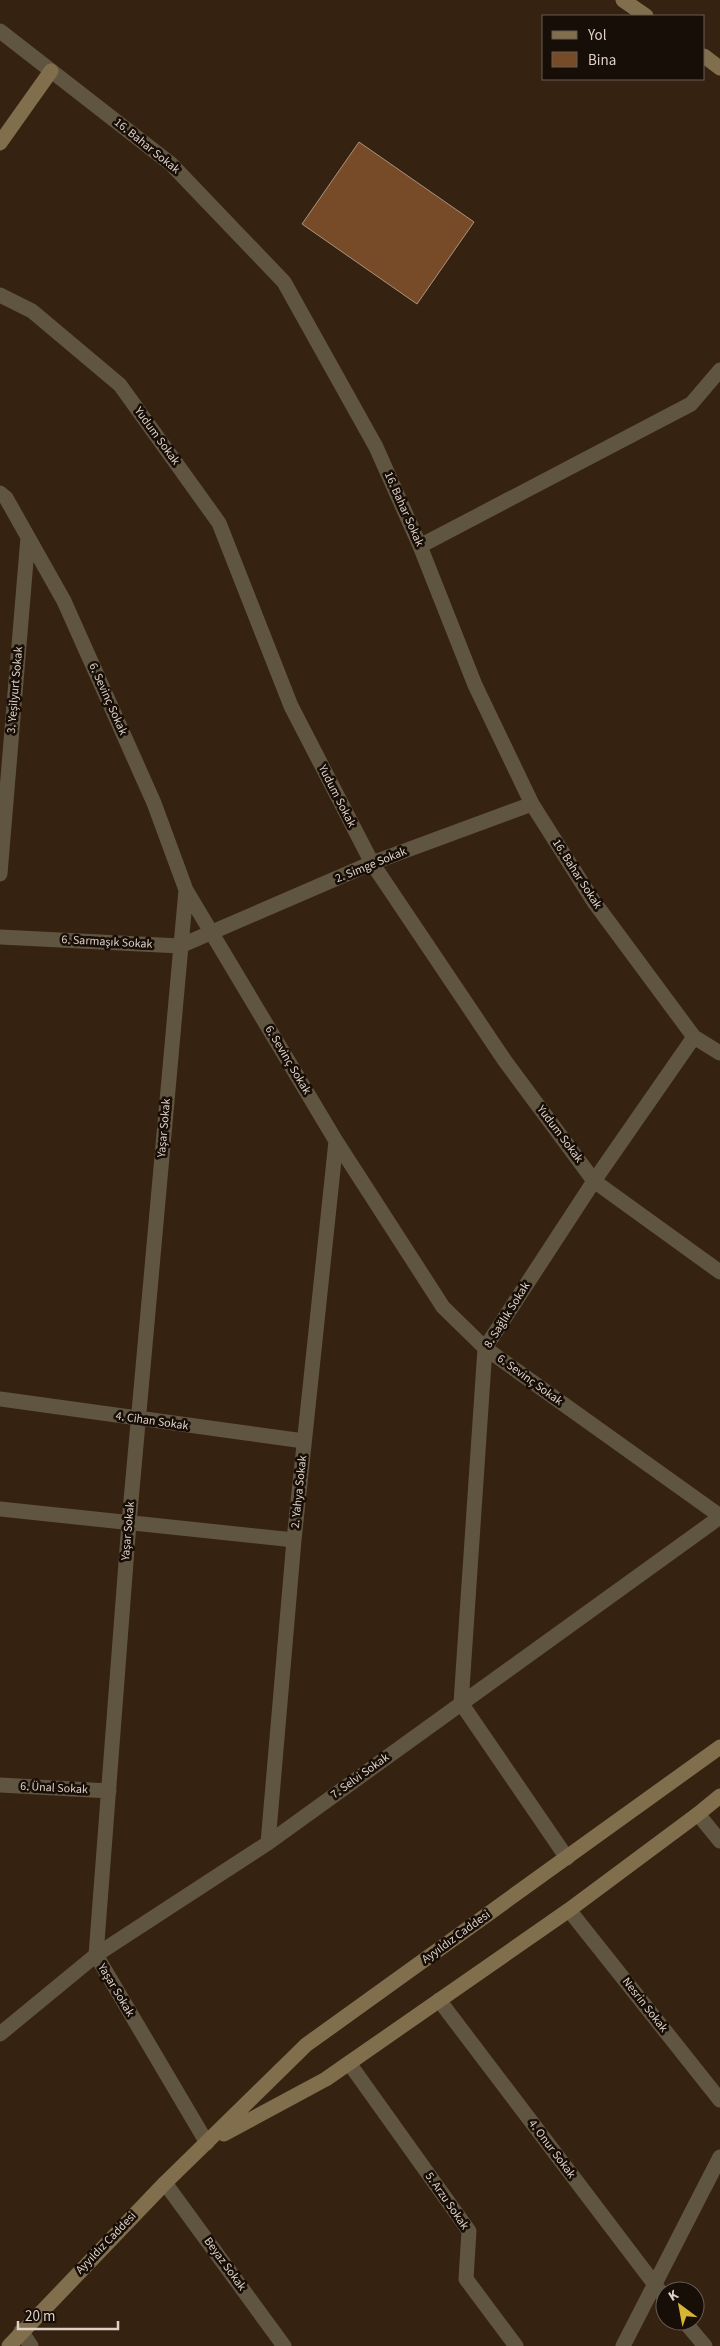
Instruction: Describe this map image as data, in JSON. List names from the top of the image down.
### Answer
{
  "streets": {
    "main road": ["Ayyıldız Caddesi"],
    "street": [
      "16. Bahar Sokak",
      "Yudum Sokak",
      "3. Yeşilyurt Sokak",
      "6. Sevinç Sokak",
      "2. Simge Sokak",
      "6. Sarmaşık Sokak",
      "Yaşar Sokak",
      "8. Sağlık Sokak",
      "4. Cihan Sokak",
      "2. Yahya Sokak",
      "7. Selvi Sokak",
      "6. Ünal Sokak",
      "Nesrin Sokak",
      "4. Onur Sokak",
      "5. Arzu Sokak",
      "Beyaz Sokak"
    ]
  },
  "crossings": [
    ["16. Bahar Sokak", "2. Simge Sokak"],
    ["16. Bahar Sokak", "8. Sağlık Sokak"],
    ["Yudum Sokak", "2. Simge Sokak"],
    ["Yudum Sokak", "8. Sağlık Sokak"],
    ["3. Yeşilyurt Sokak", "6. Sevinç Sokak"],
    ["6. Sevinç Sokak", "2. Simge Sokak"],
    ["6. Sevinç Sokak", "6. Sarmaşık Sokak"],
    ["6. Sevinç Sokak", "Yaşar Sokak"],
    ["6. Sevinç Sokak", "8. Sağlık Sokak"],
    ["6. Sevinç Sokak", "2. Yahya Sokak"],
    ["6. Sevinç Sokak", "7. Selvi Sokak"],
    ["2. Simge Sokak", "6. Sarmaşık Sokak"],
    ["6. Sarmaşık Sokak", "Yaşar Sokak"],
    ["Yaşar Sokak", "4. Cihan Sokak"],
    ["Yaşar Sokak", "7. Selvi Sokak"],
    ["Yaşar Sokak", "6. Ünal Sokak"],
    ["Yaşar Sokak", "Ayyıldız Caddesi"],
    ["8. Sağlık Sokak", "7. Selvi Sokak"],
    ["4. Cihan Sokak", "2. Yahya Sokak"],
    ["2. Yahya Sokak", "7. Selvi Sokak"],
    ["Ayyıldız Caddesi", "Nesrin Sokak"],
    ["Ayyıldız Caddesi", "4. Onur Sokak"],
    ["Ayyıldız Caddesi", "5. Arzu Sokak"],
    ["Ayyıldız Caddesi", "Beyaz Sokak"]
  ],
  "legend": ["Yol", "Bina"],
  "scale_bar": "20 m",
  "north": "top left"
}
